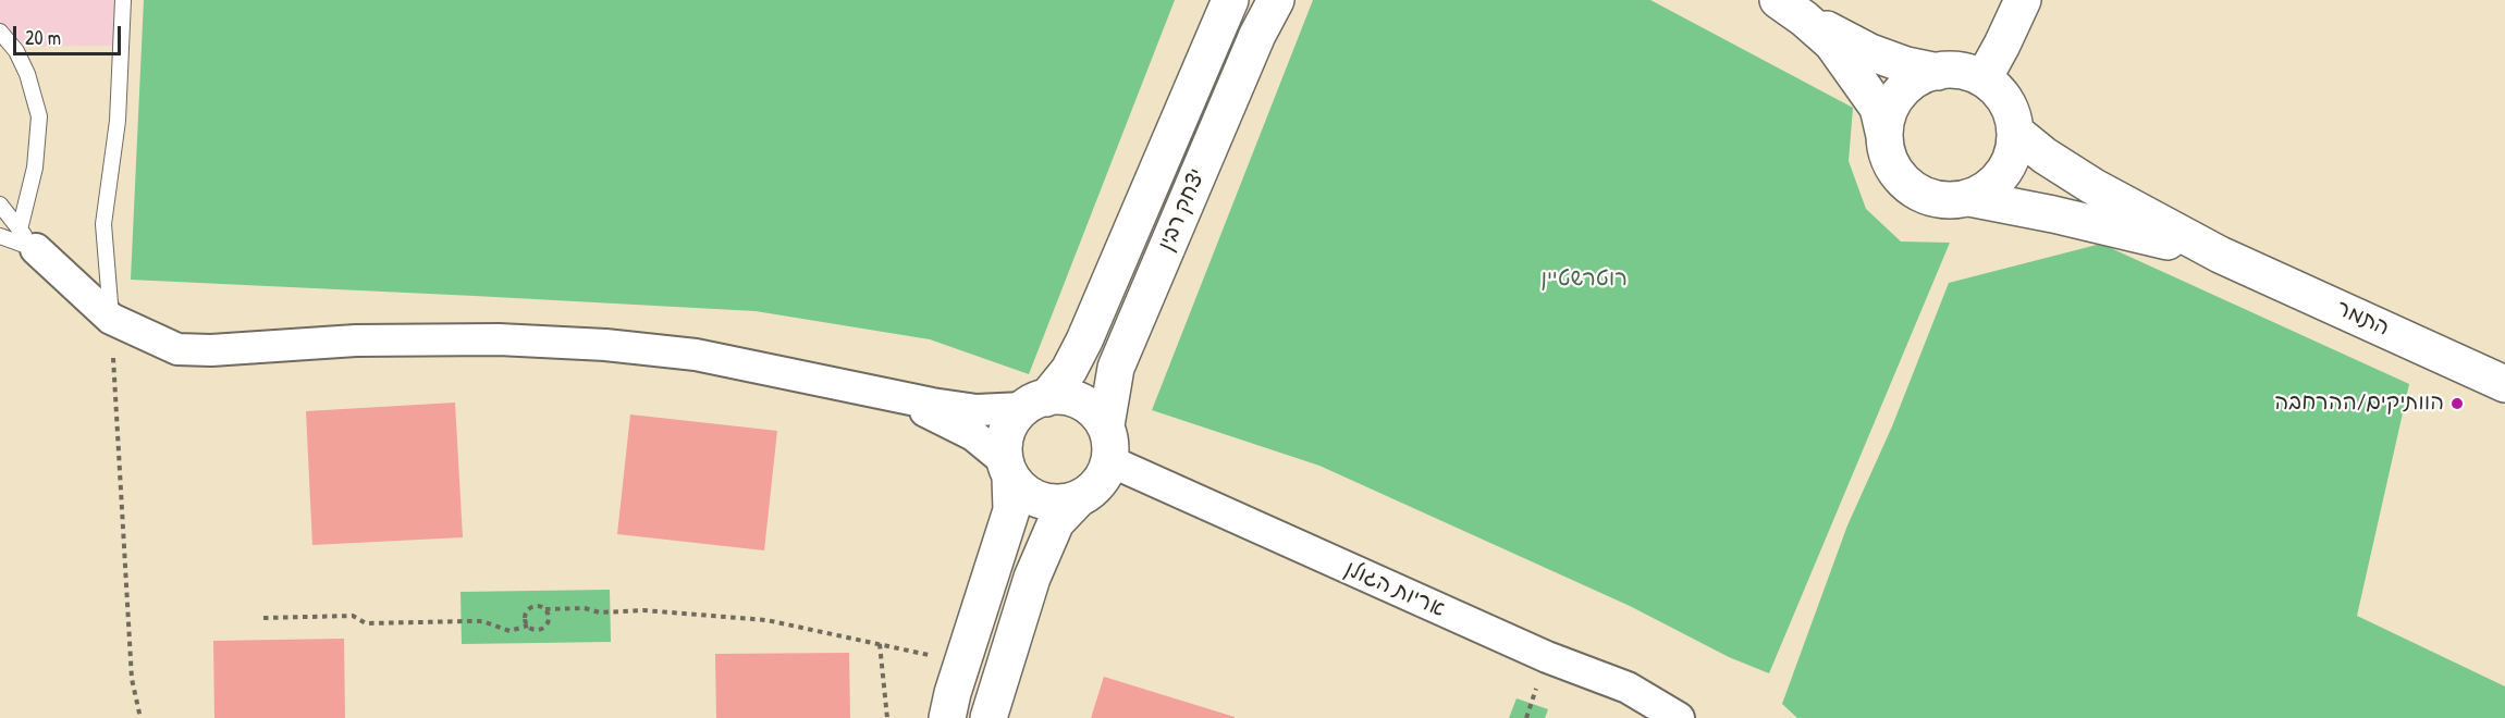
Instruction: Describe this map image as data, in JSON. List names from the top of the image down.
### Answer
{
  "streets": {
    "main road": ["יצחק רבין", "התמר"],
    "street": ["אריות הגולן"]
  },
  "crossings": [
    ["יצחק רבין", "אריות הגולן"]
  ],
  "parks": ["רוטרשטיין"],
  "places": ["הוותיקים/ההרחבה"],
  "scale_bar": "20 m"
}
